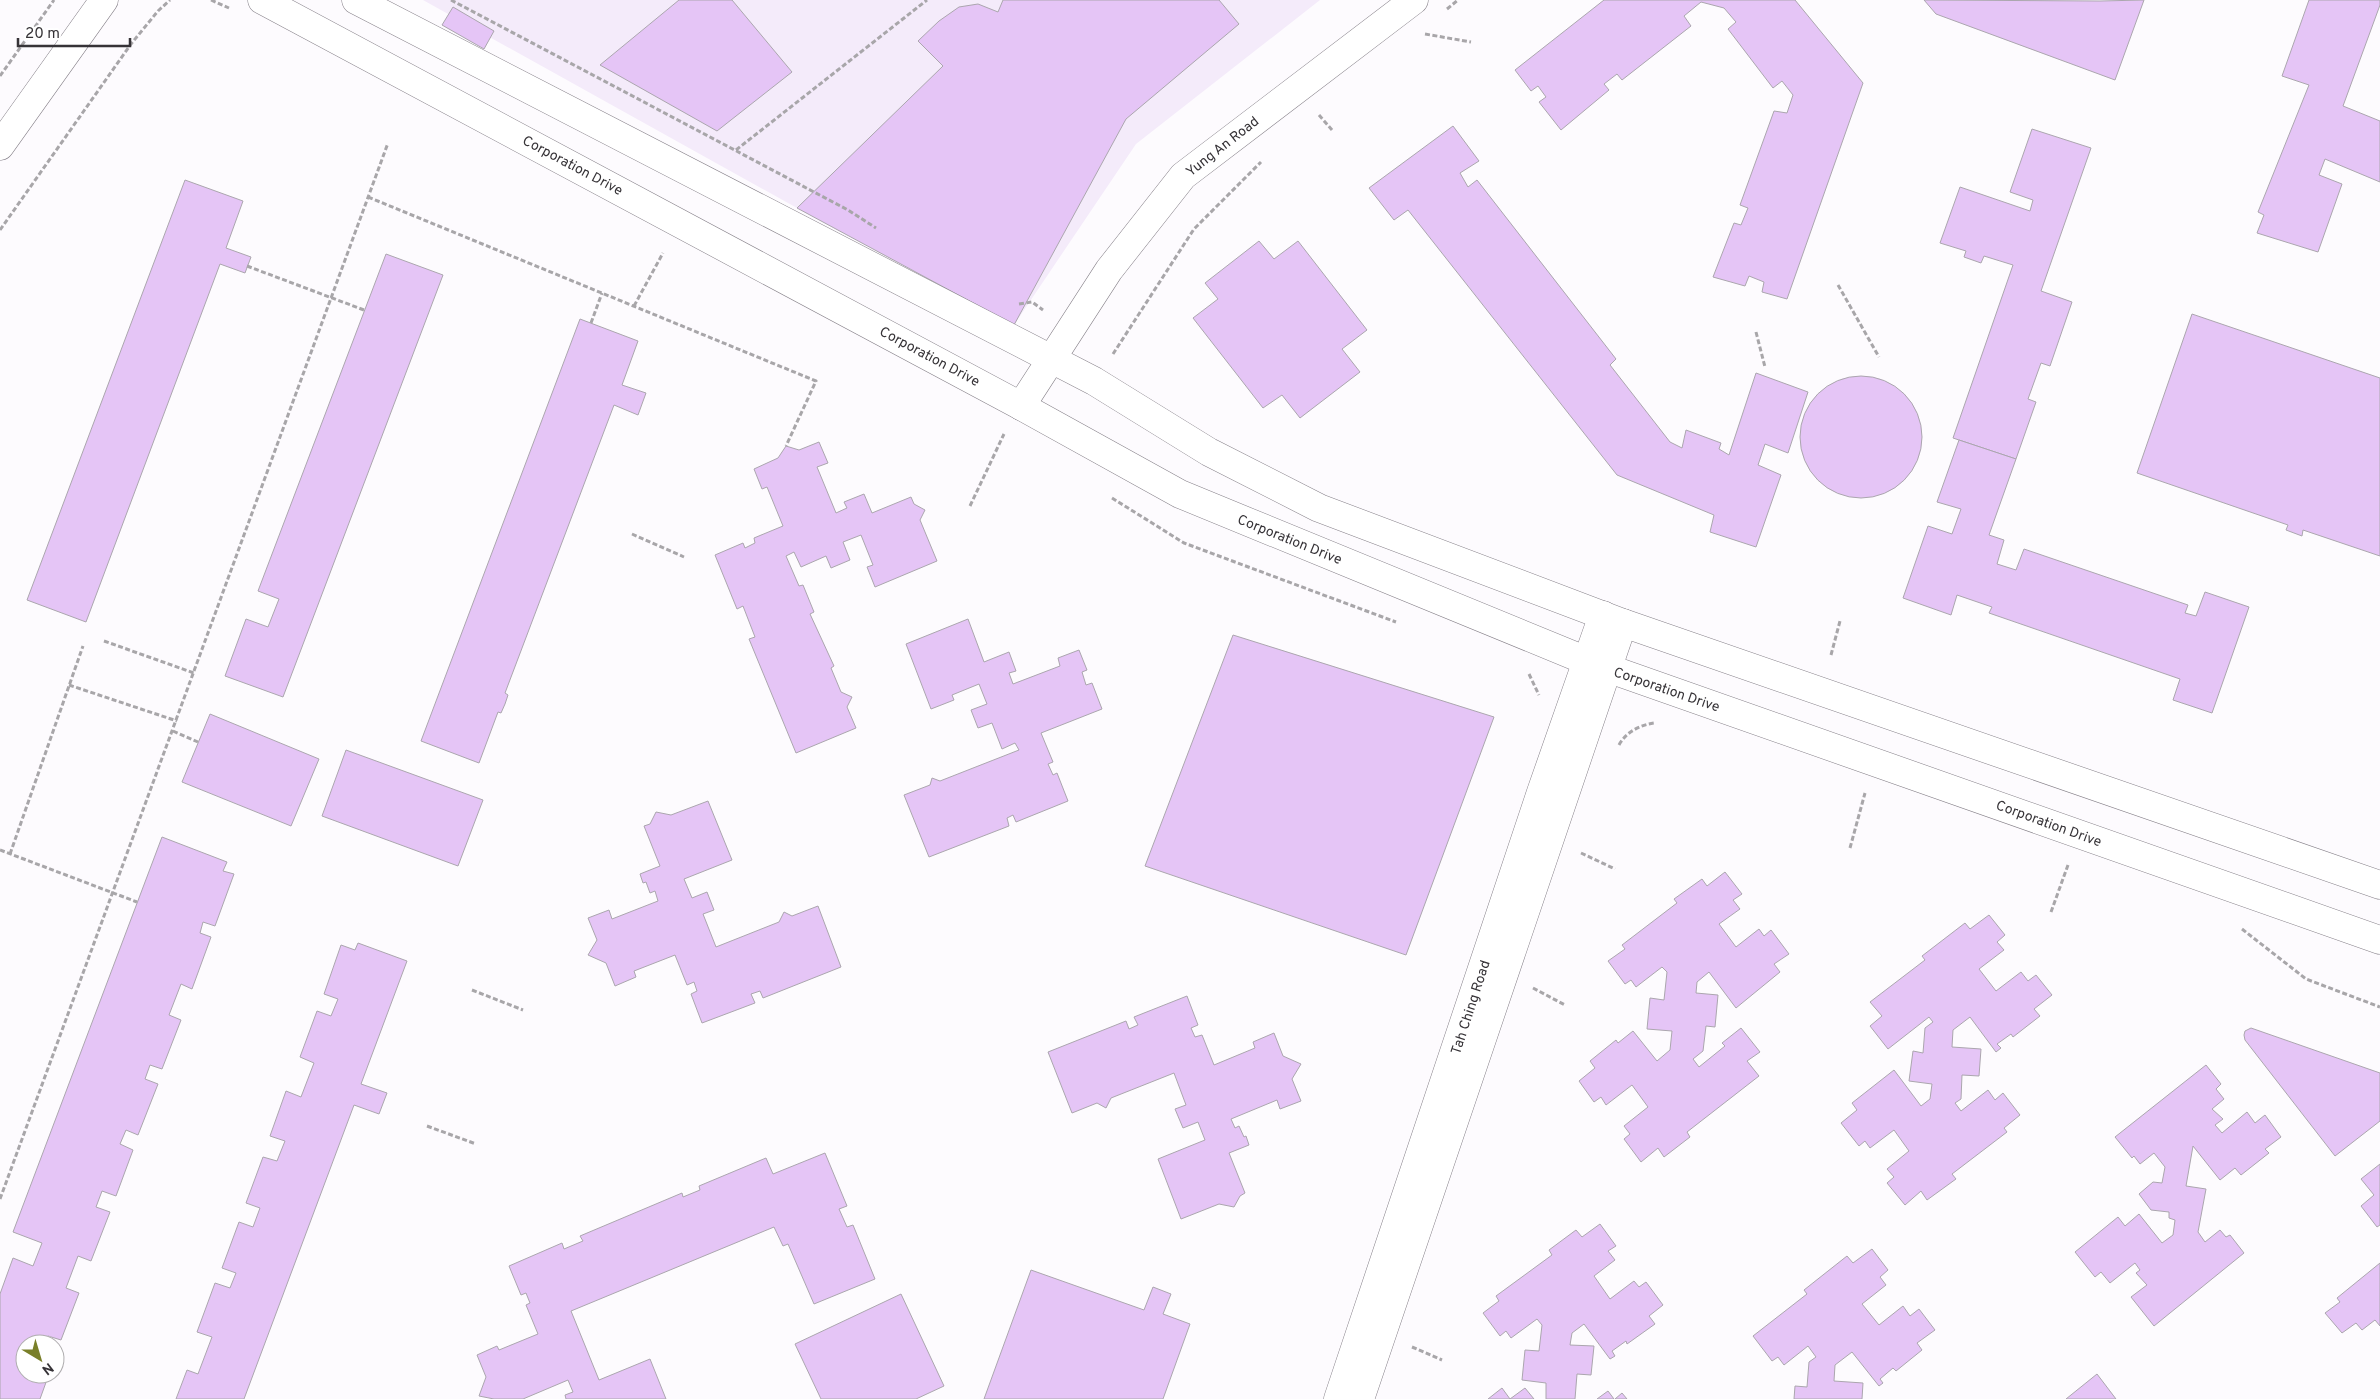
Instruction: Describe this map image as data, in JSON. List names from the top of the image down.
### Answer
{
  "streets": {
    "street": ["Yung An Road", "Corporation Drive", "Tah Ching Road"]
  },
  "crossings": [
    ["Yung An Road", "Corporation Drive"],
    ["Corporation Drive", "Tah Ching Road"]
  ],
  "scale_bar": "20 m",
  "north": "bottom right"
}
